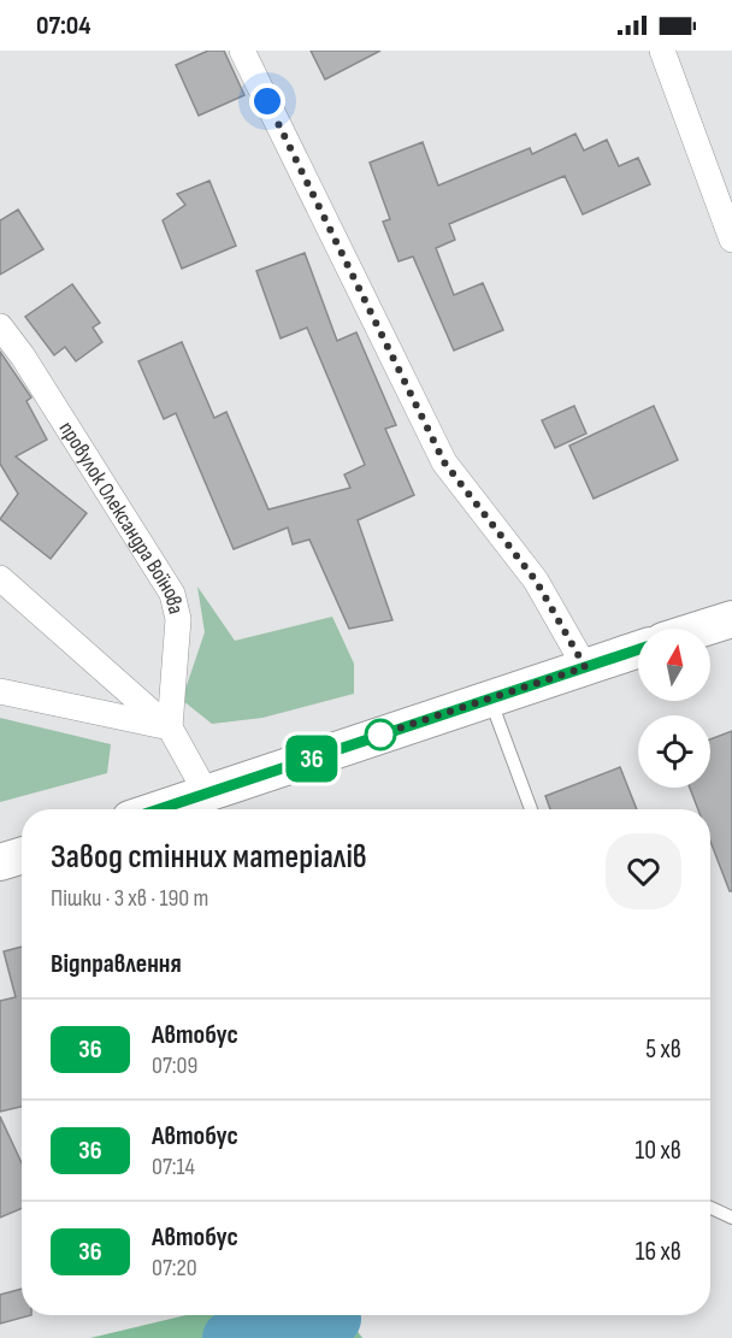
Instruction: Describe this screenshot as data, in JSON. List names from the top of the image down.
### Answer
{
  "streets": {
    "street": ["провулок Олександра Воїнова"]
  },
  "lines": ["bus line 36"],
  "north": "top",
  "page": {
    "status": "07:04",
    "on_map": "36",
    "heading": [
      ["Завод стінних матеріалів", "Пішки · 3 хв · 190 m"],
      "Відправлення"
    ],
    "list": [
      {
        "mark": "36",
        "name": "Автобус",
        "note": "07:09",
        "value": "5 хв"
      },
      {
        "mark": "36",
        "name": "Автобус",
        "note": "07:14",
        "value": "10 хв"
      },
      {
        "mark": "36",
        "name": "Автобус",
        "note": "07:20",
        "value": "16 хв"
      }
    ]
  }
}
